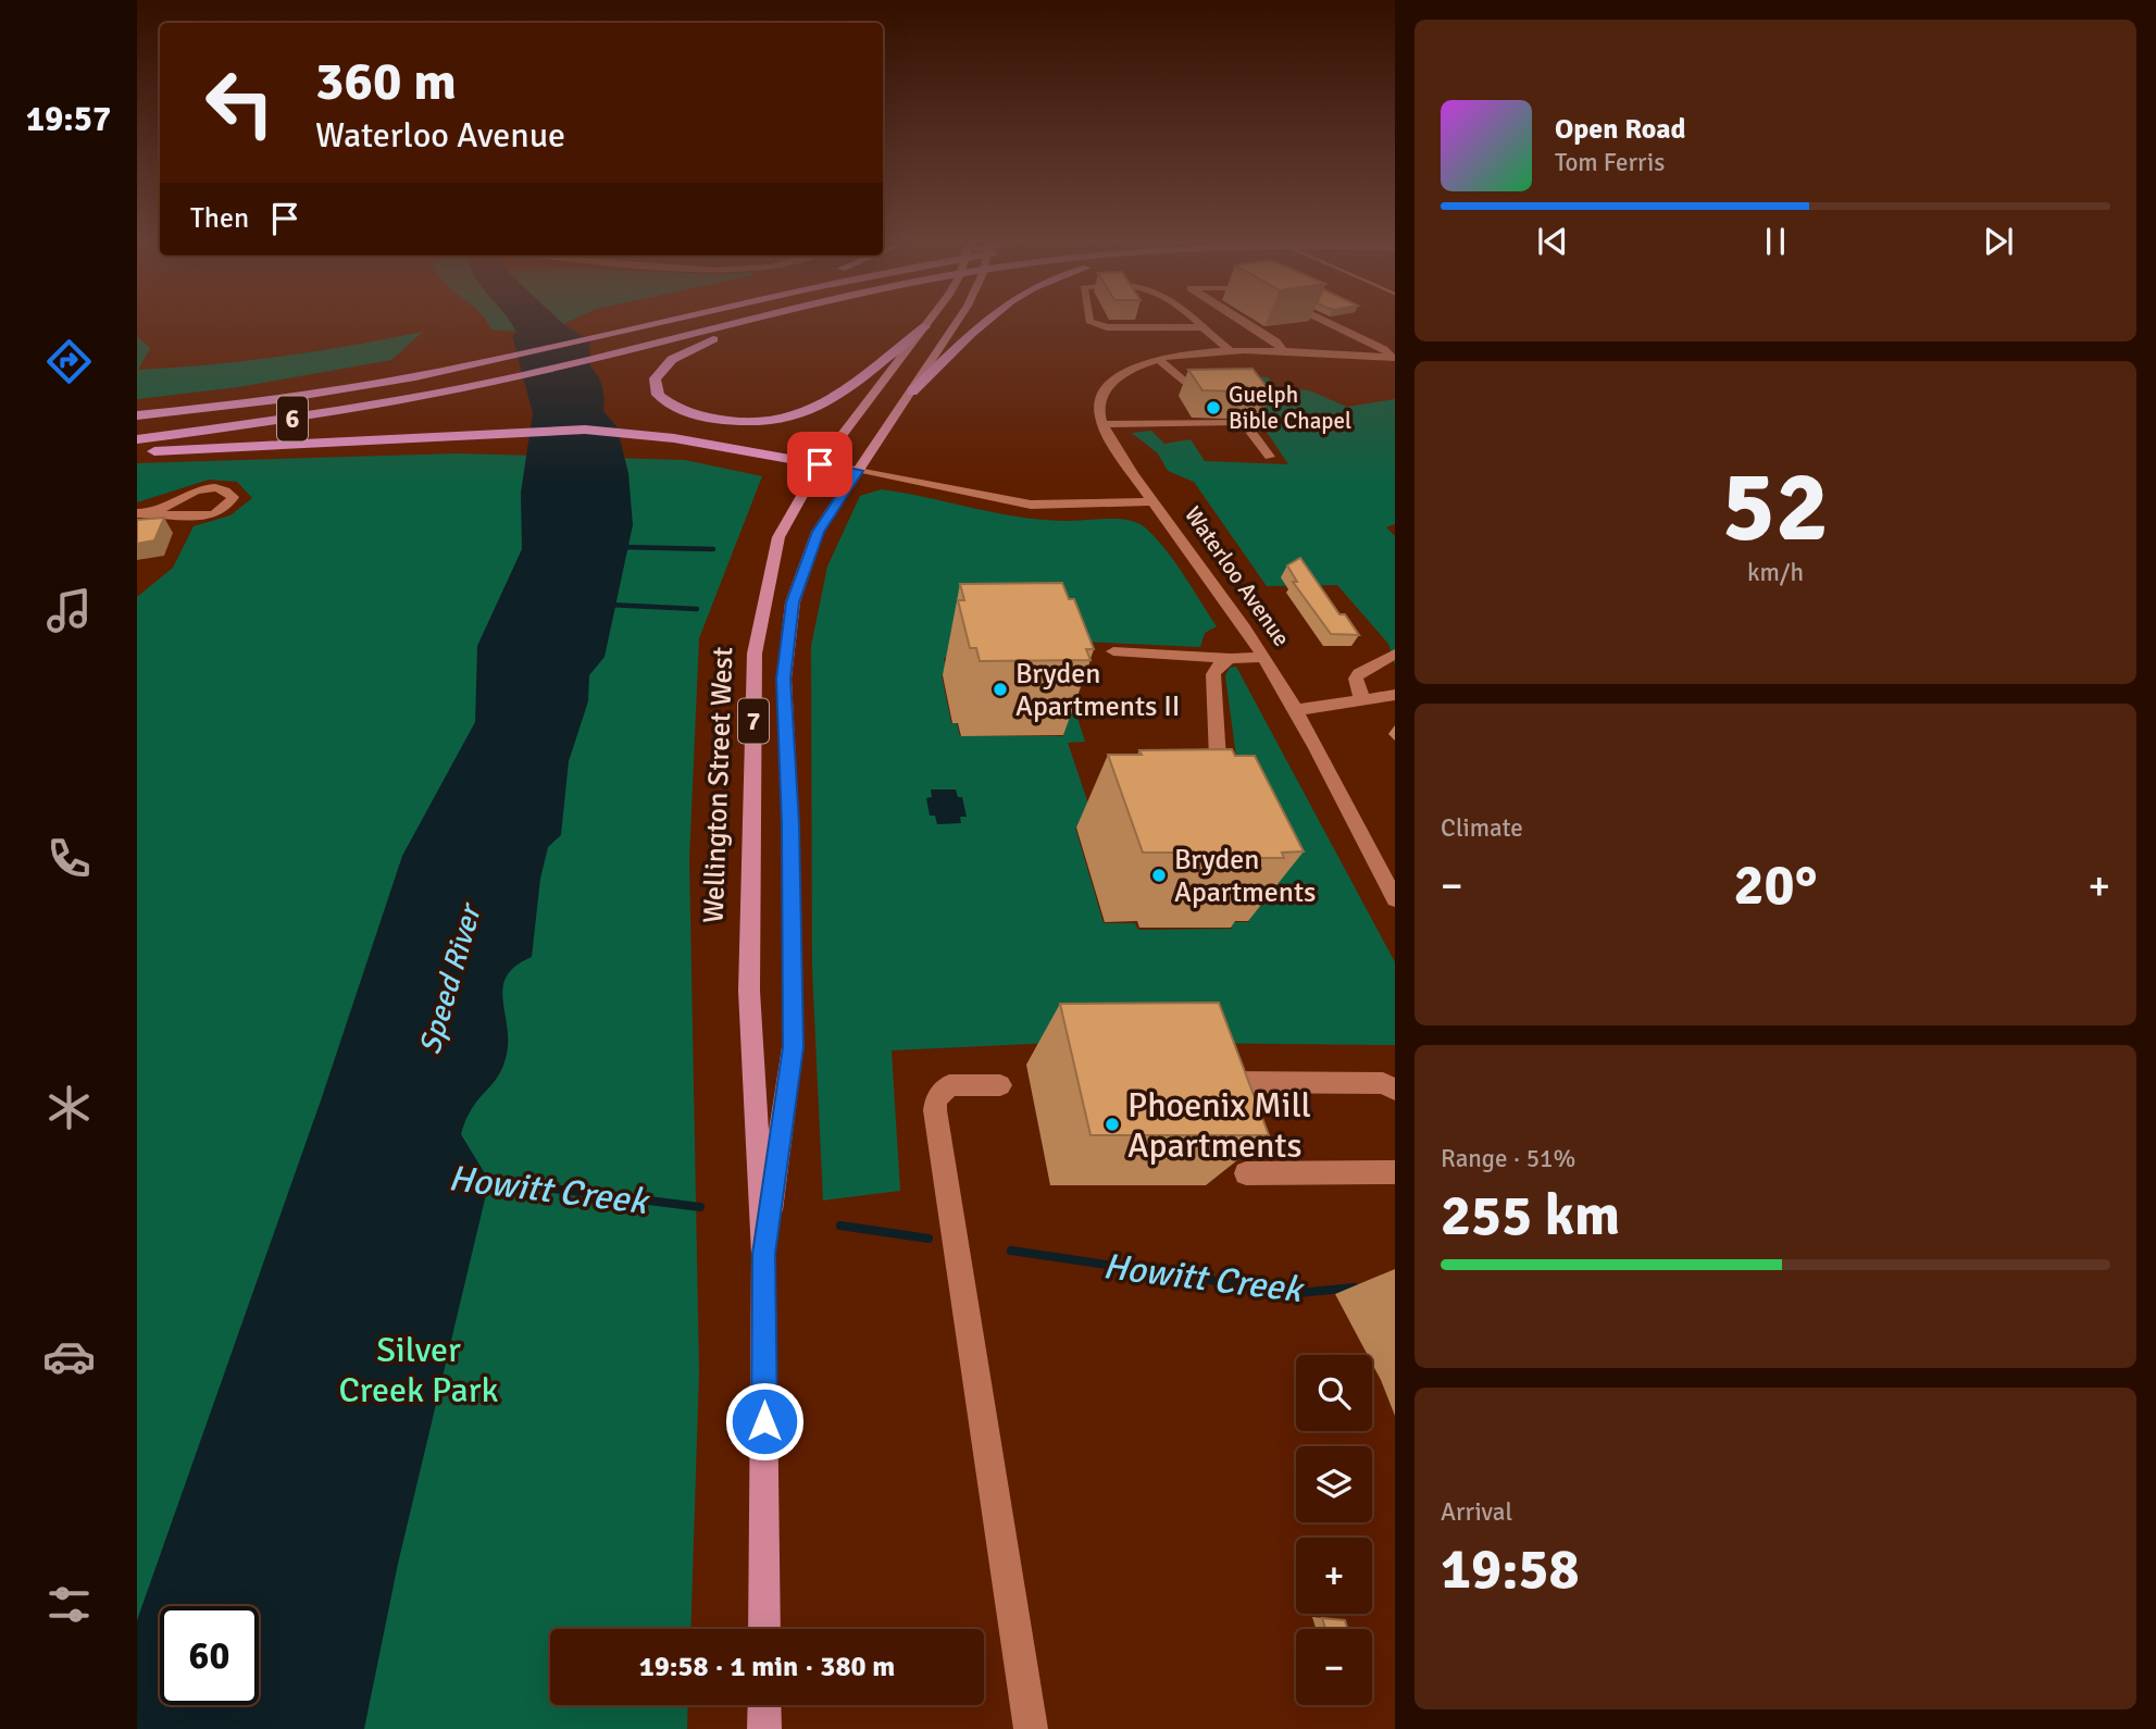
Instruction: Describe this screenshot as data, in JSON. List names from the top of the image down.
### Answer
{
  "streets": {
    "highway": ["6"],
    "main road": ["Waterloo Avenue", "7", "Wellington Street West"]
  },
  "crossings": [
    ["Waterloo Avenue", "Wellington Street West"]
  ],
  "water": ["Speed River", "Howitt Creek"],
  "parks": ["Silver Creek Park"],
  "places": [
    "Guelph Bible Chapel",
    "Bryden Apartments II",
    "Bryden Apartments",
    "Phoenix Mill Apartments"
  ],
  "page": {
    "tabs": "19:57",
    "turn": ["360 m", "Waterloo Avenue"],
    "song": ["Open Road", "Tom Ferris"],
    "then": "Then",
    "tile": [
      ["52", "km/h"],
      "Climate",
      ["Range · 51%", "255 km"],
      ["Arrival", "19:58"]
    ],
    "heat": ["−", "20°", "+"],
    "map_buttons": ["+", "−"],
    "limit": "60",
    "trip": "19:58 · 1 min · 380 m"
  }
}
